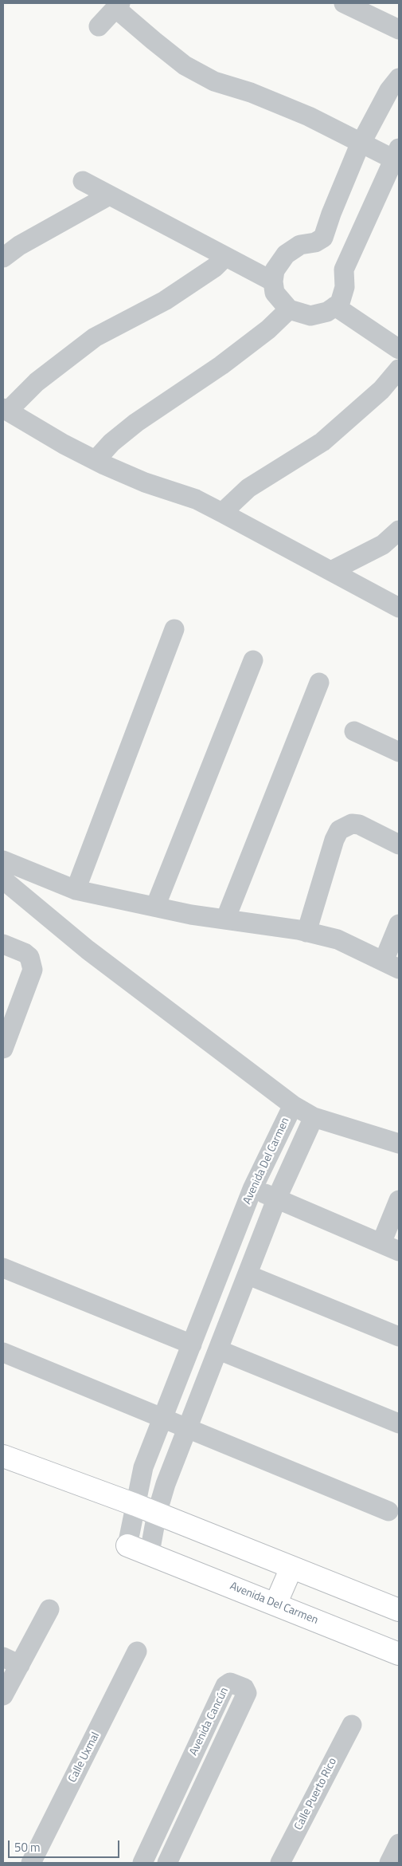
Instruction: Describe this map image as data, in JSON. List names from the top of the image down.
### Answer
{
  "streets": {
    "main road": ["Avenida Del Carmen"],
    "street": ["Avenida Cancún", "Calle Uxmal", "Calle Puerto Rico"]
  },
  "scale_bar": "50 m"
}
